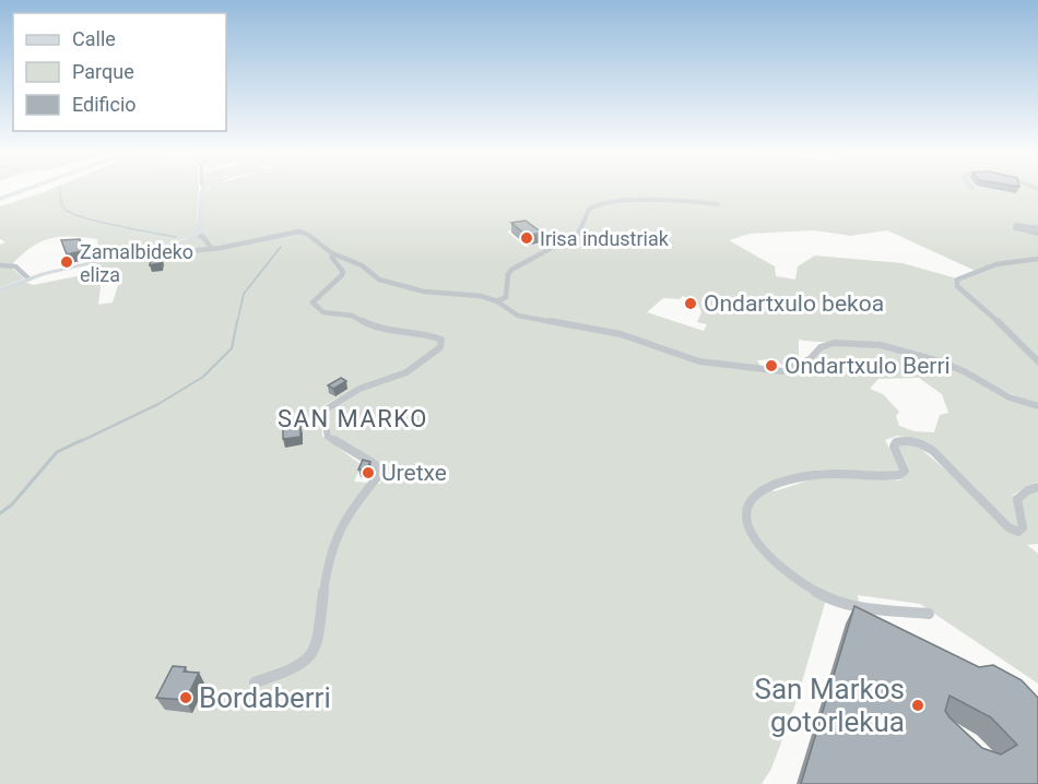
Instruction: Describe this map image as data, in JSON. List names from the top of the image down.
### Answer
{
  "districts": ["SAN MARKO"],
  "places": [
    "Irisa industriak",
    "Zamalbideko eliza",
    "Ondartxulo bekoa",
    "Ondartxulo Berri",
    "Uretxe",
    "Bordaberri",
    "San Markos gotorlekua"
  ],
  "legend": ["Calle", "Parque", "Edificio"]
}
